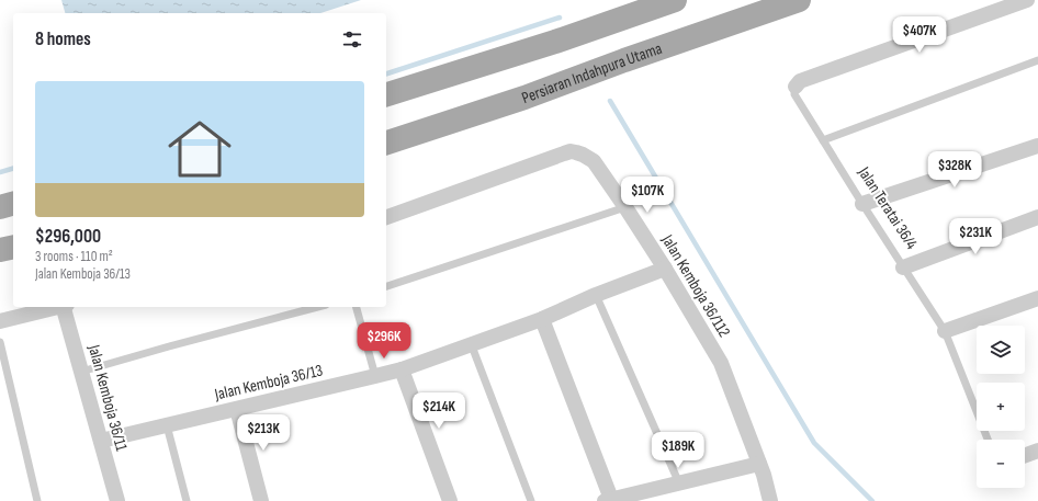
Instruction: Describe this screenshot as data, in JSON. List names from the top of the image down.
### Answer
{
  "streets": {
    "main road": ["Persiaran Indahpura Utama"],
    "street": ["Jalan Kemboja 36/112", "Jalan Kemboja 36/13", "Jalan Kemboja 36/11"],
    "lane": ["Jalan Teratai 36/4"]
  },
  "crossings": [
    ["Jalan Kemboja 36/112", "Jalan Kemboja 36/13"],
    ["Jalan Kemboja 36/13", "Jalan Kemboja 36/11"]
  ],
  "page": {
    "heading": "8 homes",
    "price": [
      "$407K",
      "$328K",
      "$107K",
      "$231K",
      "$296K",
      "$214K",
      "$213K",
      "$189K"
    ],
    "list": [
      {
        "name": "$296,000",
        "note": "3 rooms · 110 m² · Jalan Kemboja 36/13"
      }
    ],
    "map_buttons": ["+", "−"]
  }
}
